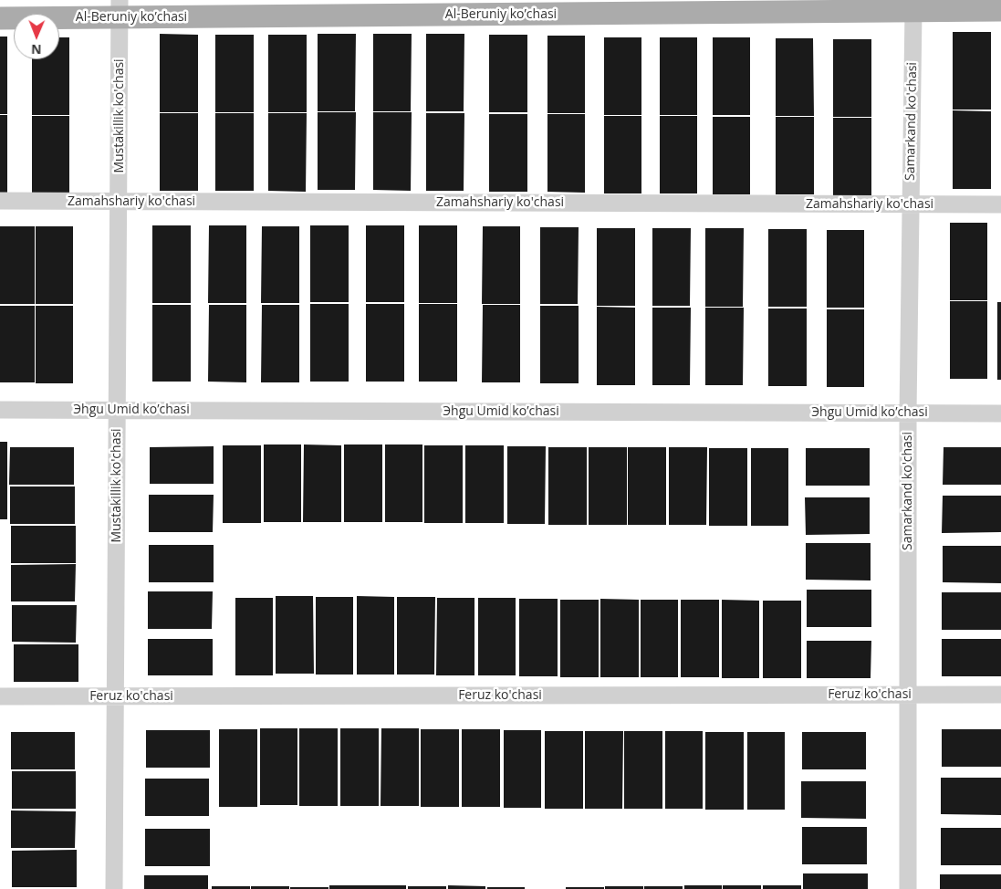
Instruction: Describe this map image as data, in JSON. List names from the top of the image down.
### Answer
{
  "streets": {
    "main road": ["Al-Beruniy ko’chasi"],
    "street": [
      "Mustakillik ko'chasi",
      "Samarkand ko'chasi",
      "Zamahshariy ko'chasi",
      "Эhgu Umid ko’chasi",
      "Feruz ko'chasi"
    ]
  },
  "crossings": [
    ["Al-Beruniy ko’chasi", "Mustakillik ko'chasi"],
    ["Al-Beruniy ko’chasi", "Samarkand ko'chasi"],
    ["Mustakillik ko'chasi", "Zamahshariy ko'chasi"],
    ["Mustakillik ko'chasi", "Эhgu Umid ko’chasi"],
    ["Mustakillik ko'chasi", "Feruz ko'chasi"],
    ["Samarkand ko'chasi", "Zamahshariy ko'chasi"],
    ["Samarkand ko'chasi", "Эhgu Umid ko’chasi"],
    ["Samarkand ko'chasi", "Feruz ko'chasi"]
  ],
  "north": "bottom"
}
